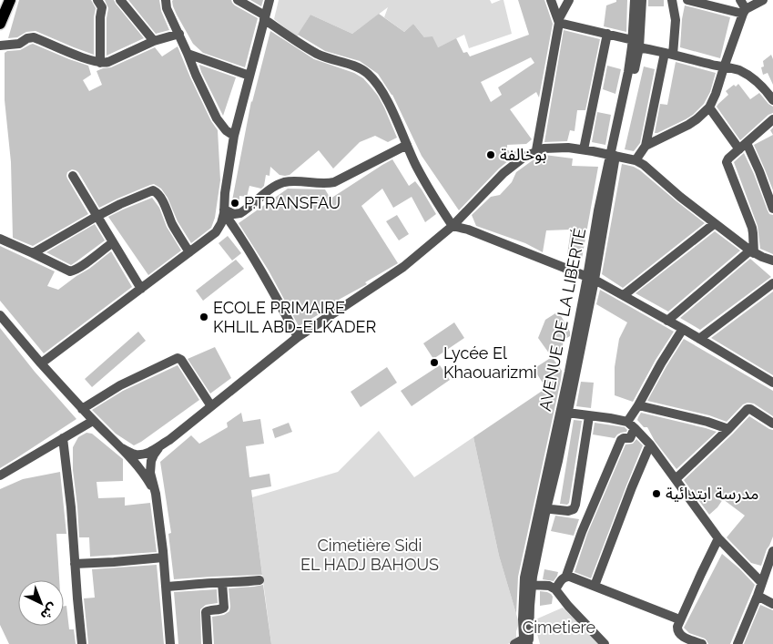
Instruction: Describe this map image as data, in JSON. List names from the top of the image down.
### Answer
{
  "streets": {
    "street": ["AVENUE DE LA LIBERTÉ"]
  },
  "parks": ["Cimetière Sidi EL HADJ BAHOUS", "Cimetiere"],
  "places": [
    "بوخالفة",
    "P.TRANSFAU",
    "ECOLE PRIMAIRE KHLIL ABD-ELKADER",
    "Lycée El Khaouarizmi",
    "مدرسة ابتدائية"
  ],
  "north": "bottom right"
}
